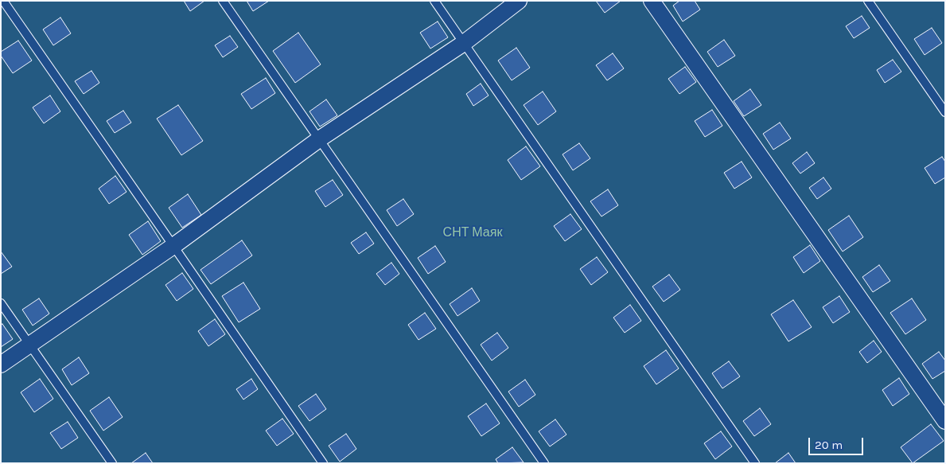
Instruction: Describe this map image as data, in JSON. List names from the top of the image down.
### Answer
{
  "parks": ["СНТ Маяк"],
  "scale_bar": "20 m"
}
